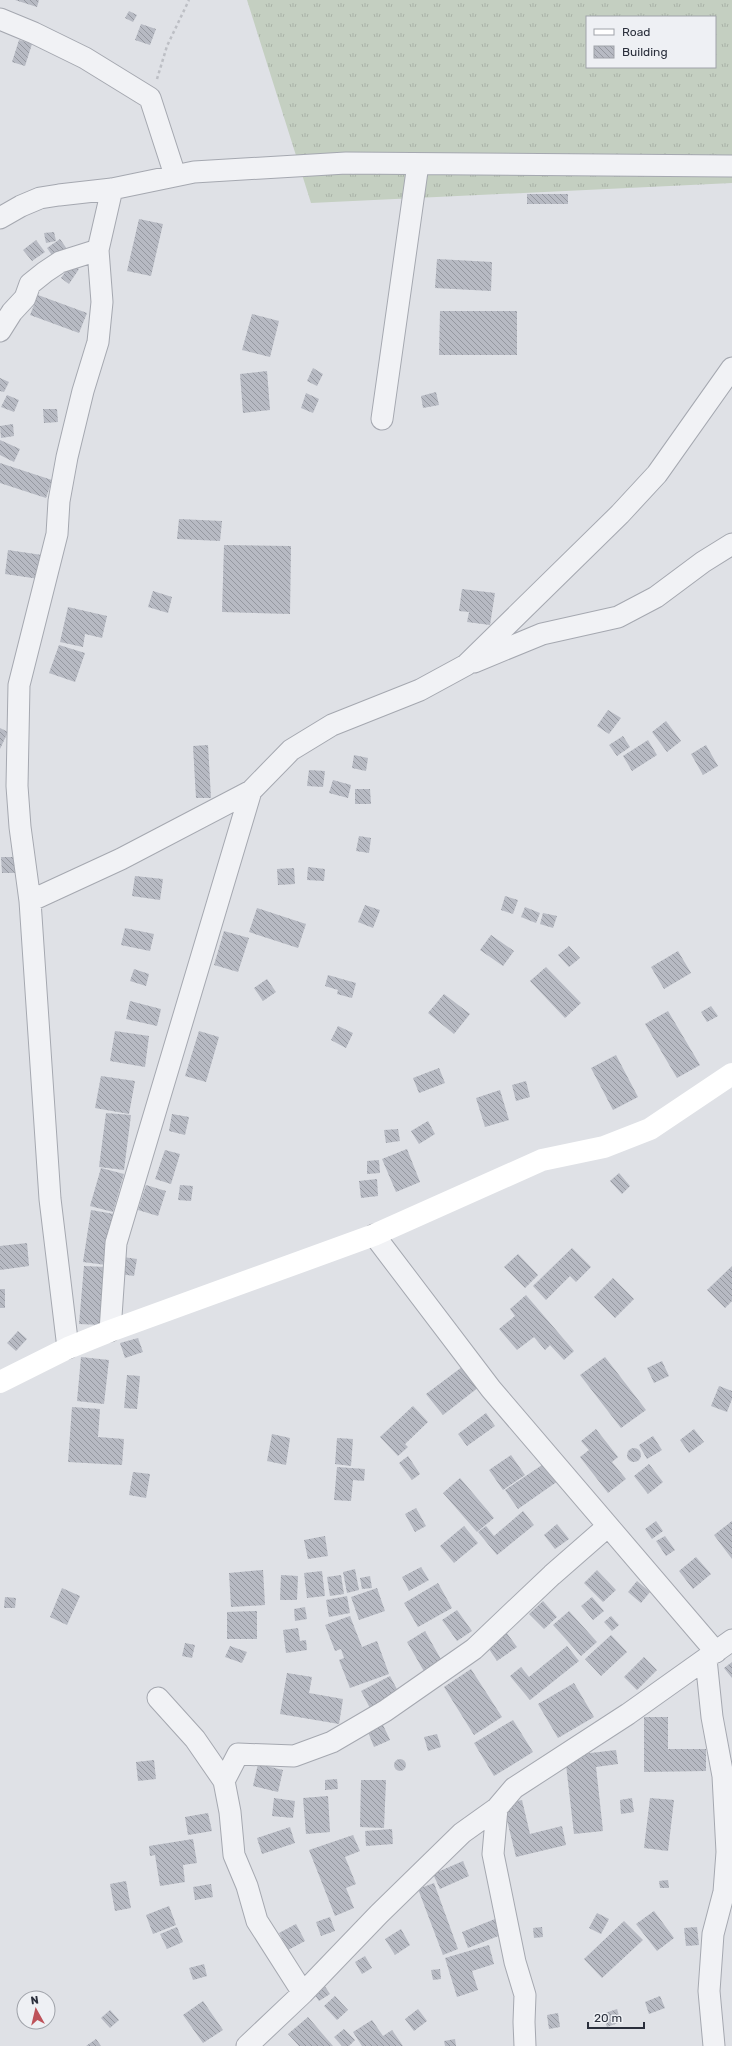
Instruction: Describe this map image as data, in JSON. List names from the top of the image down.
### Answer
{
  "legend": ["Road", "Building"],
  "scale_bar": "20 m",
  "north": "top"
}
